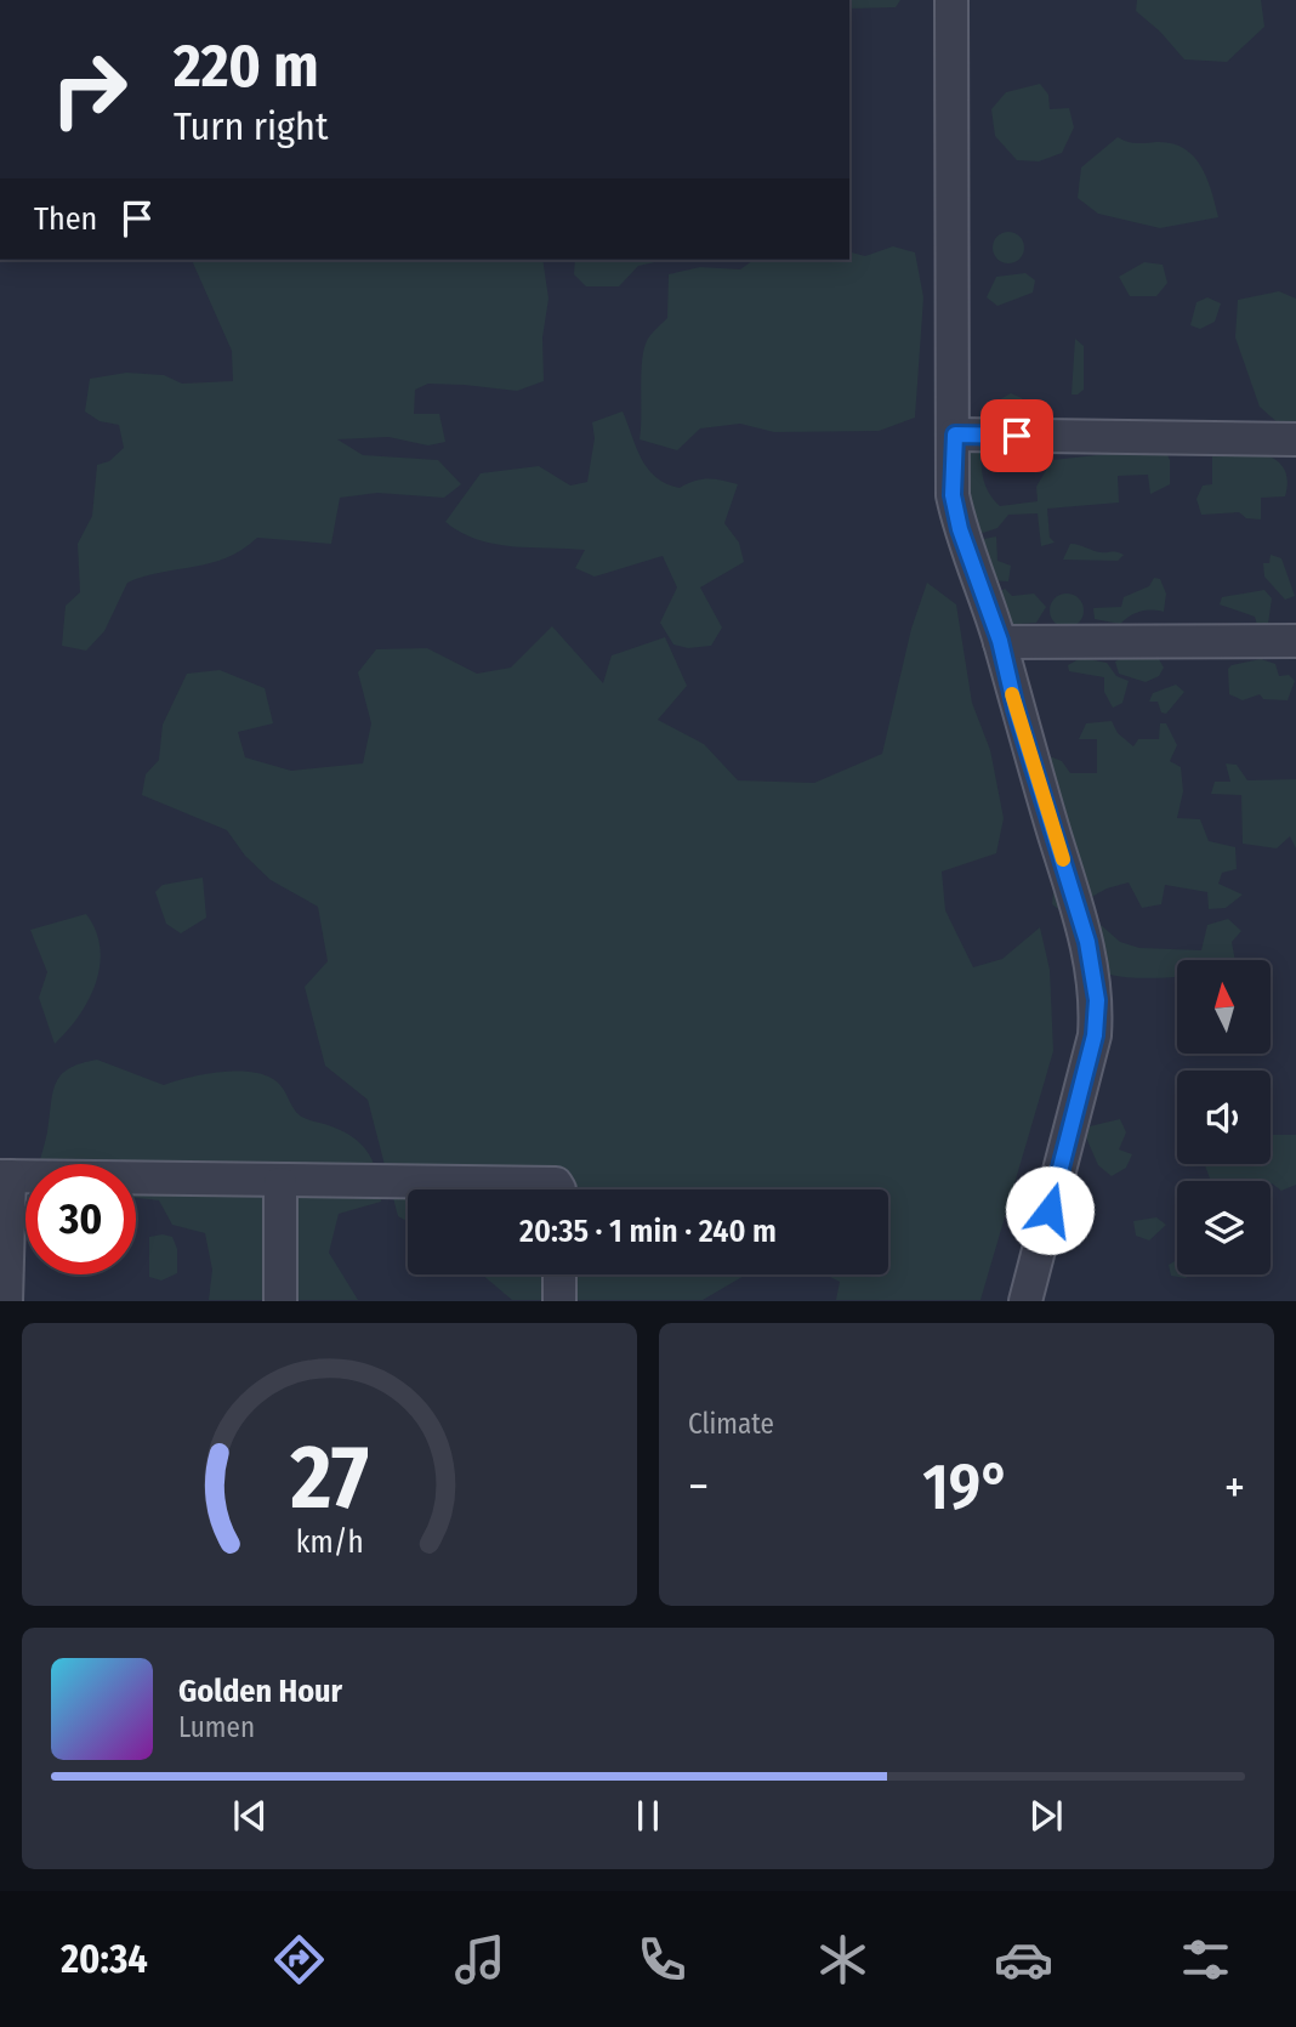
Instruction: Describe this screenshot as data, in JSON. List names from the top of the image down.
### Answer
{
  "north": "top",
  "page": {
    "turn": ["220 m", "Turn right"],
    "then": "Then",
    "limit": "30",
    "trip": "20:35 · 1 min · 240 m",
    "tile": "Climate",
    "heat": ["−", "19°", "+"],
    "song": ["Golden Hour", "Lumen"],
    "tabs": "20:34",
    "gauge": ["27", "km/h"]
  }
}
